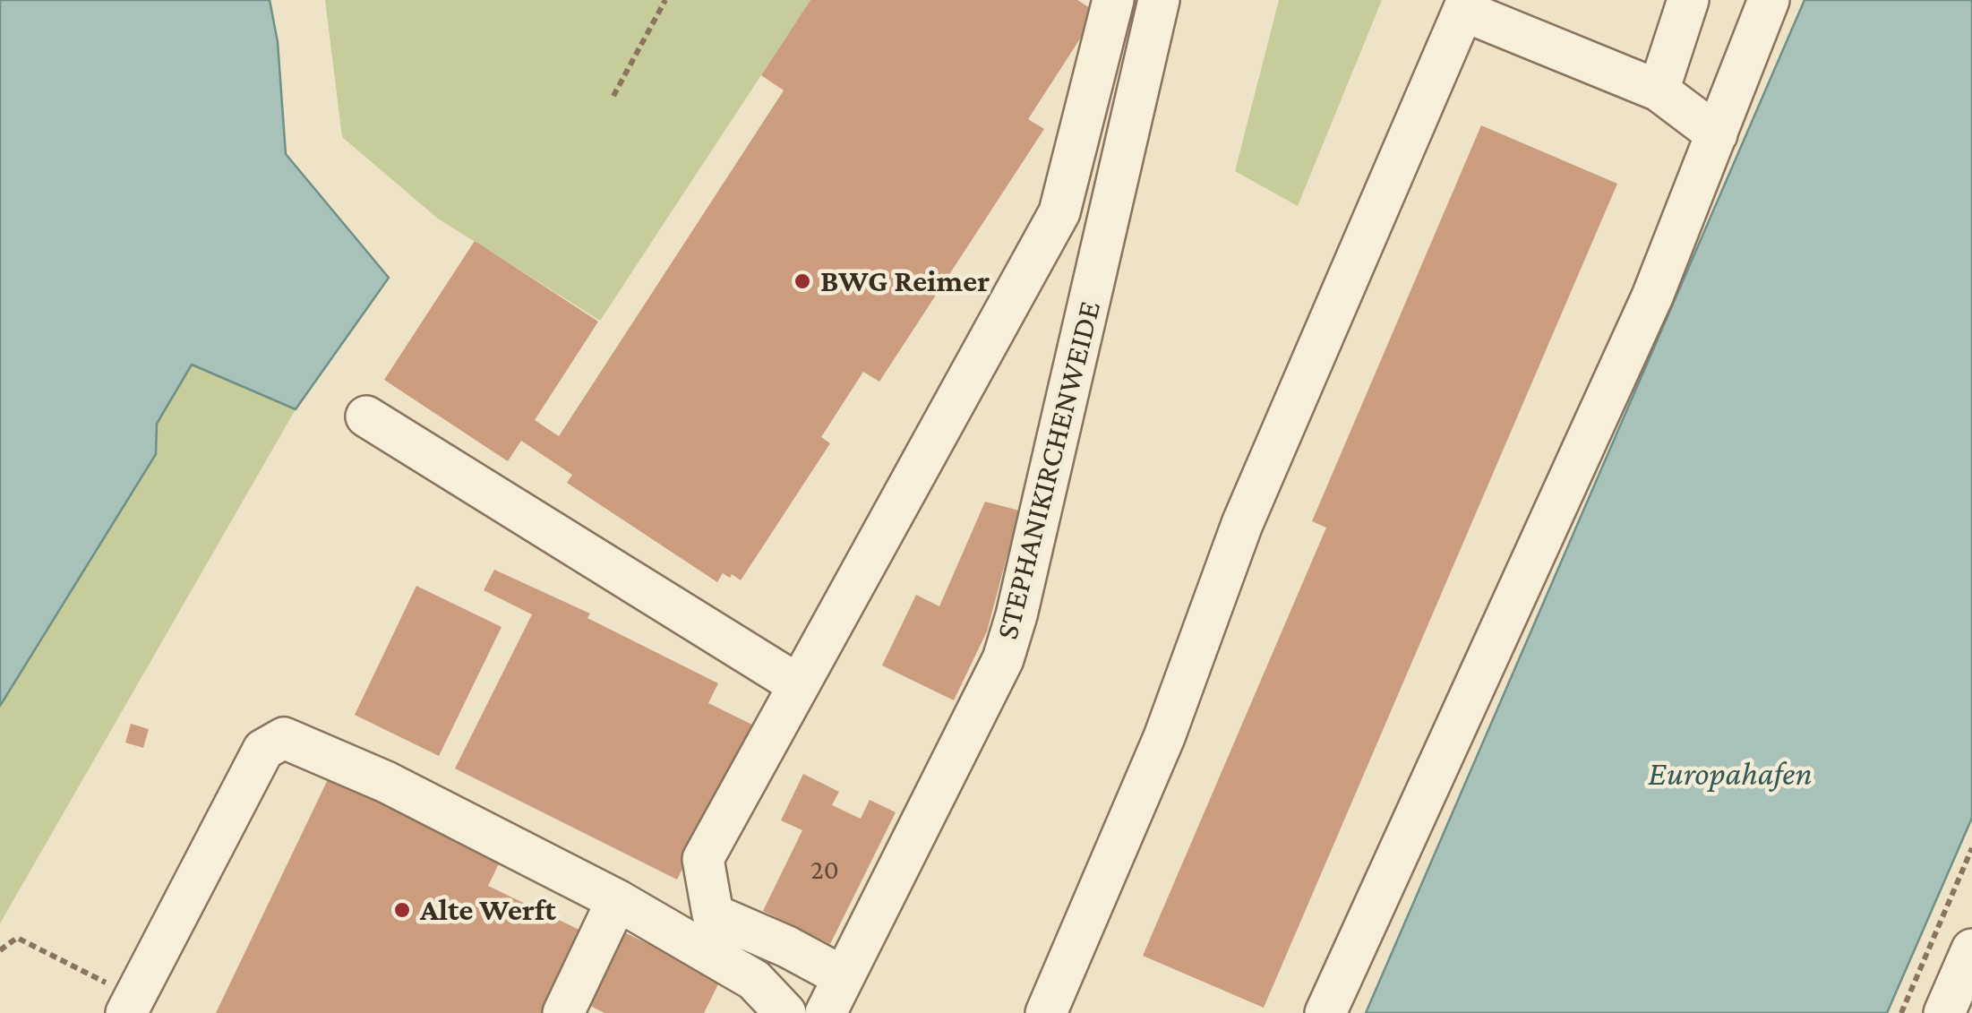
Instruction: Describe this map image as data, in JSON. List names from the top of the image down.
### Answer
{
  "streets": {
    "street": ["STEPHANIKIRCHENWEIDE"]
  },
  "water": ["Europahafen"],
  "places": ["BWG Reimer", "Alte Werft"],
  "house_numbers": ["20"]
}
